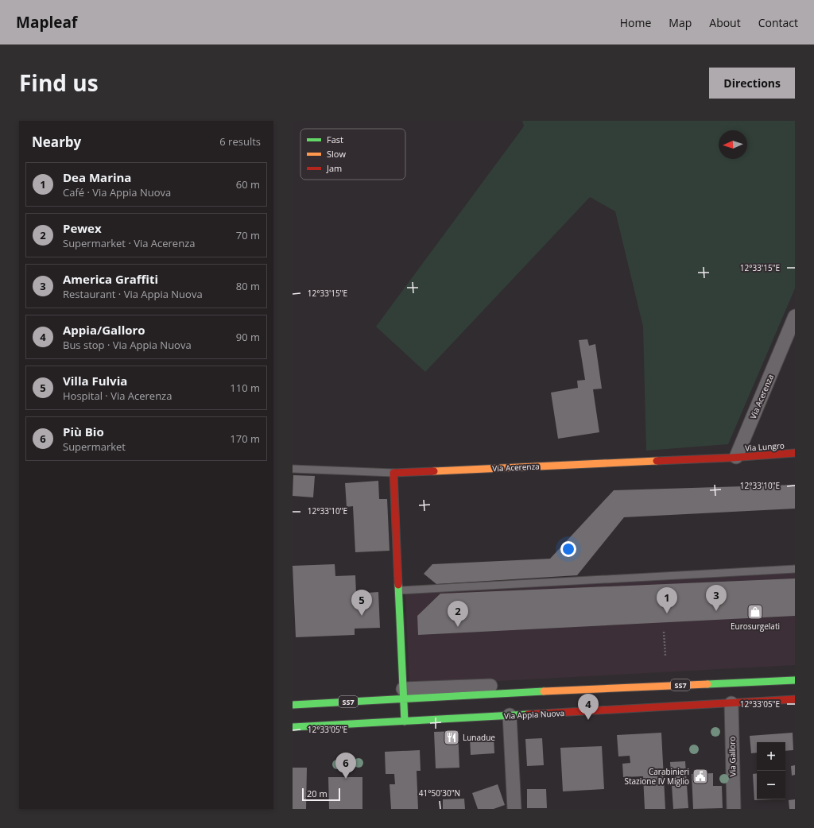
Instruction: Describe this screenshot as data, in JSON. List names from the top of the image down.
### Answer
{
  "streets": {
    "main road": [
      "Via Acerenza",
      "Via Lungro",
      "SS7",
      "Via Appia Nuova"
    ],
    "street": ["Via Galloro"]
  },
  "crossings": [
    ["Via Acerenza", "Via Lungro"],
    ["Via Appia Nuova", "Via Galloro"]
  ],
  "places": {
    "shop": ["Eurosurgelati"],
    "restaurant": ["Lunadue"],
    "public building": ["Carabinieri Stazione IV Miglio"]
  },
  "legend": ["Fast", "Slow", "Jam"],
  "scale_bar": "20 m",
  "north": "left",
  "page": {
    "header": "Mapleaf",
    "nav": [
      "Home",
      "Map",
      "About",
      "Contact"
    ],
    "title": "Find us",
    "buttons": "Directions",
    "heading": ["Nearby", "6 results"],
    "list": [
      {
        "mark": "1",
        "name": "Dea Marina",
        "note": "Café · Via Appia Nuova",
        "value": "60 m"
      },
      {
        "mark": "2",
        "name": "Pewex",
        "note": "Supermarket · Via Acerenza",
        "value": "70 m"
      },
      {
        "mark": "3",
        "name": "America Graffiti",
        "note": "Restaurant · Via Appia Nuova",
        "value": "80 m"
      },
      {
        "mark": "4",
        "name": "Appia/Galloro",
        "note": "Bus stop · Via Appia Nuova",
        "value": "90 m"
      },
      {
        "mark": "5",
        "name": "Villa Fulvia",
        "note": "Hospital · Via Acerenza",
        "value": "110 m"
      },
      {
        "mark": "6",
        "name": "Più Bio",
        "note": "Supermarket",
        "value": "170 m"
      }
    ],
    "pins": [
      "3",
      "1",
      "5",
      "2",
      "4",
      "6"
    ],
    "map_buttons": ["+", "−"],
    "scale": "20 m"
  },
  "coordinates": [
    "12°33'15\"E",
    "12°33'10\"E",
    "12°33'05\"E",
    "41°50'30\"N"
  ]
}
